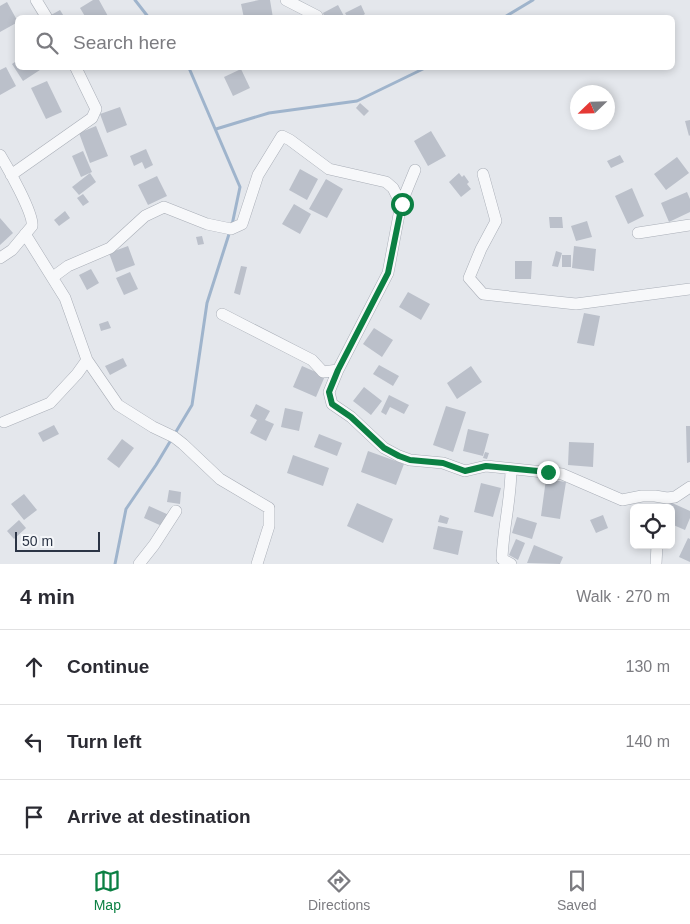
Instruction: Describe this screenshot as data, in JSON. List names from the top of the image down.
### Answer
{
  "scale_bar": "50 m",
  "north": "bottom left",
  "page": {
    "search": "Search here",
    "scale": "50 m",
    "heading": ["4 min", "Walk · 270 m"],
    "list": [
      ["Continue", "130 m"],
      ["Turn left", "140 m"],
      "Arrive at destination"
    ],
    "nav": ["Map", "Directions", "Saved"]
  }
}
